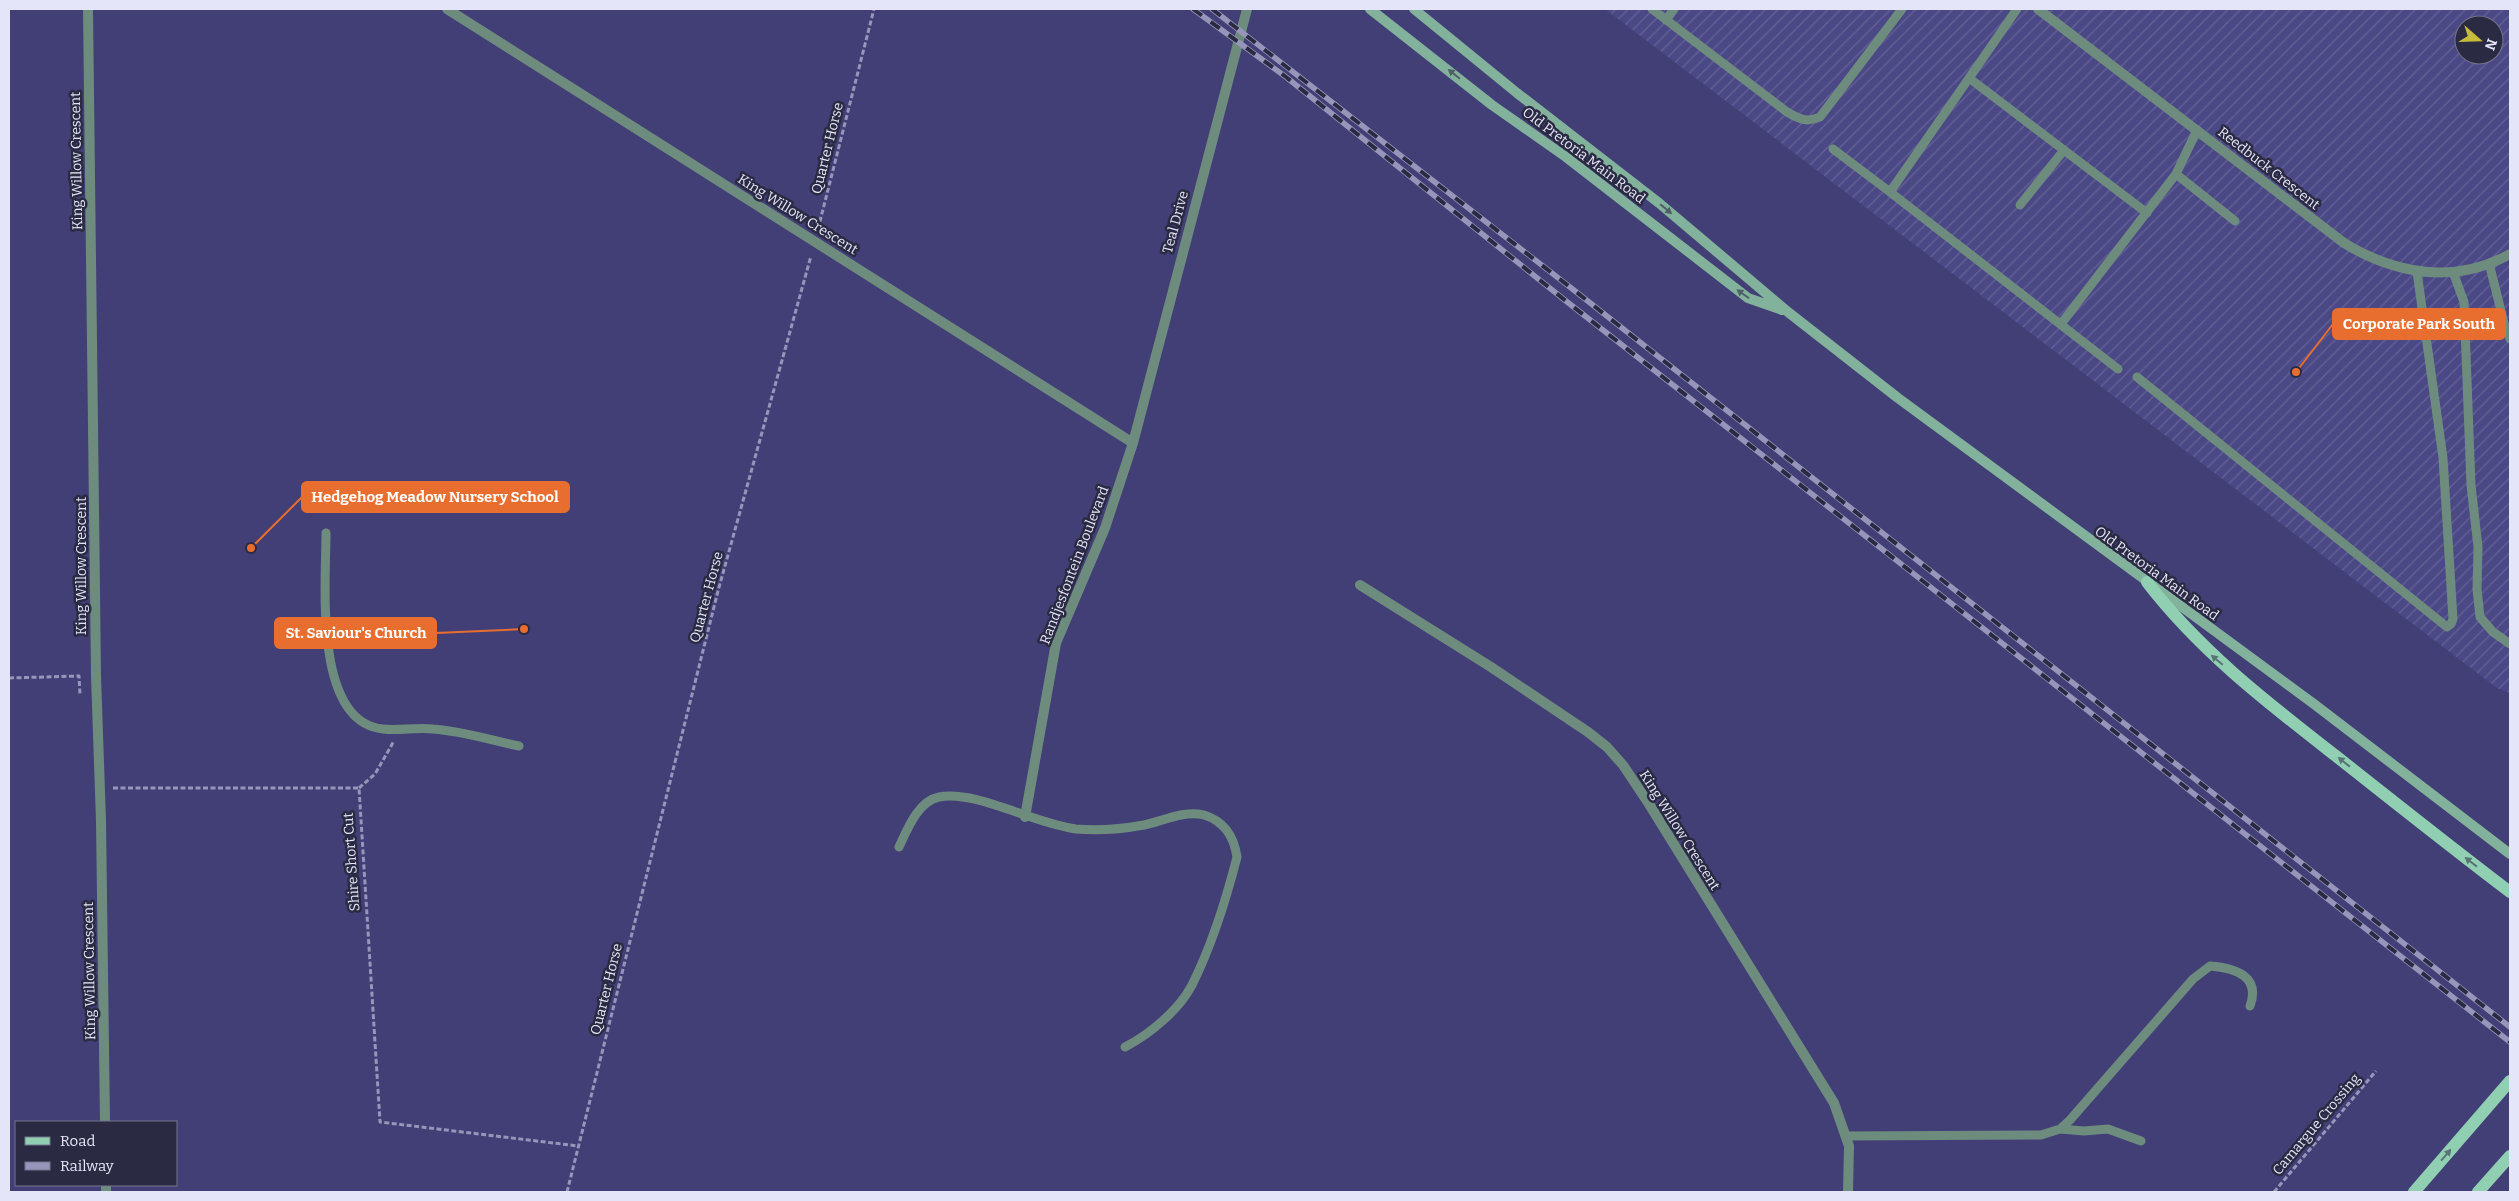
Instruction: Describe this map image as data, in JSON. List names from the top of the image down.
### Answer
{
  "streets": {
    "main road": ["Old Pretoria Main Road"],
    "street": [
      "King Willow Crescent",
      "Reedbuck Crescent",
      "Teal Drive",
      "Randjesfontein Boulevard"
    ],
    "path": ["Quarter Horse", "Shire Short Cut", "Camargue Crossing"]
  },
  "crossings": [
    ["Quarter Horse", "King Willow Crescent"],
    ["Quarter Horse", "Shire Short Cut"],
    ["King Willow Crescent", "Teal Drive"],
    ["King Willow Crescent", "Randjesfontein Boulevard"],
    ["Teal Drive", "Randjesfontein Boulevard"]
  ],
  "places": ["Corporate Park South", "Hedgehog Meadow Nursery School", "St. Saviour's Church"],
  "legend": ["Road", "Railway"],
  "north": "right"
}
